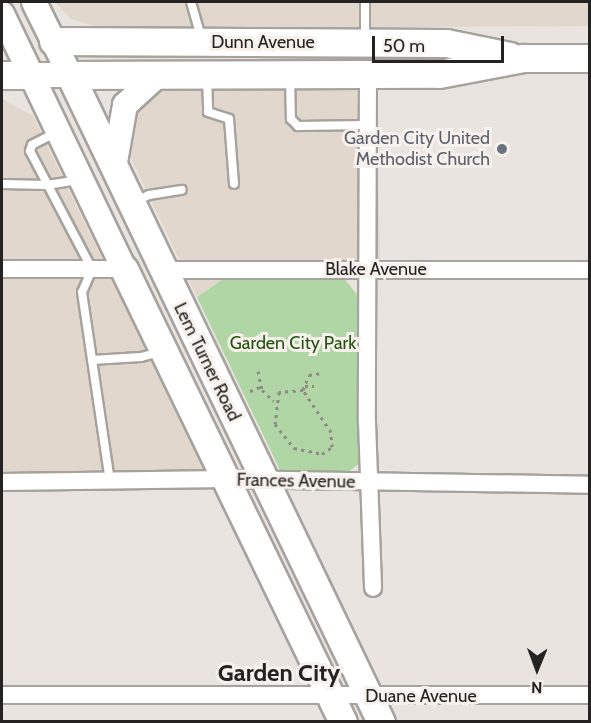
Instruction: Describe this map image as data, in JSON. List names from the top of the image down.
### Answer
{
  "streets": {
    "main road": ["Dunn Avenue", "Lem Turner Road"],
    "street": ["Blake Avenue", "Frances Avenue", "Duane Avenue"]
  },
  "crossings": [
    ["Dunn Avenue", "Lem Turner Road"],
    ["Blake Avenue", "Lem Turner Road"],
    ["Lem Turner Road", "Frances Avenue"],
    ["Lem Turner Road", "Duane Avenue"]
  ],
  "districts": ["Garden City"],
  "parks": ["Garden City Park"],
  "places": ["Garden City United Methodist Church"],
  "scale_bar": "50 m",
  "north": "bottom"
}
